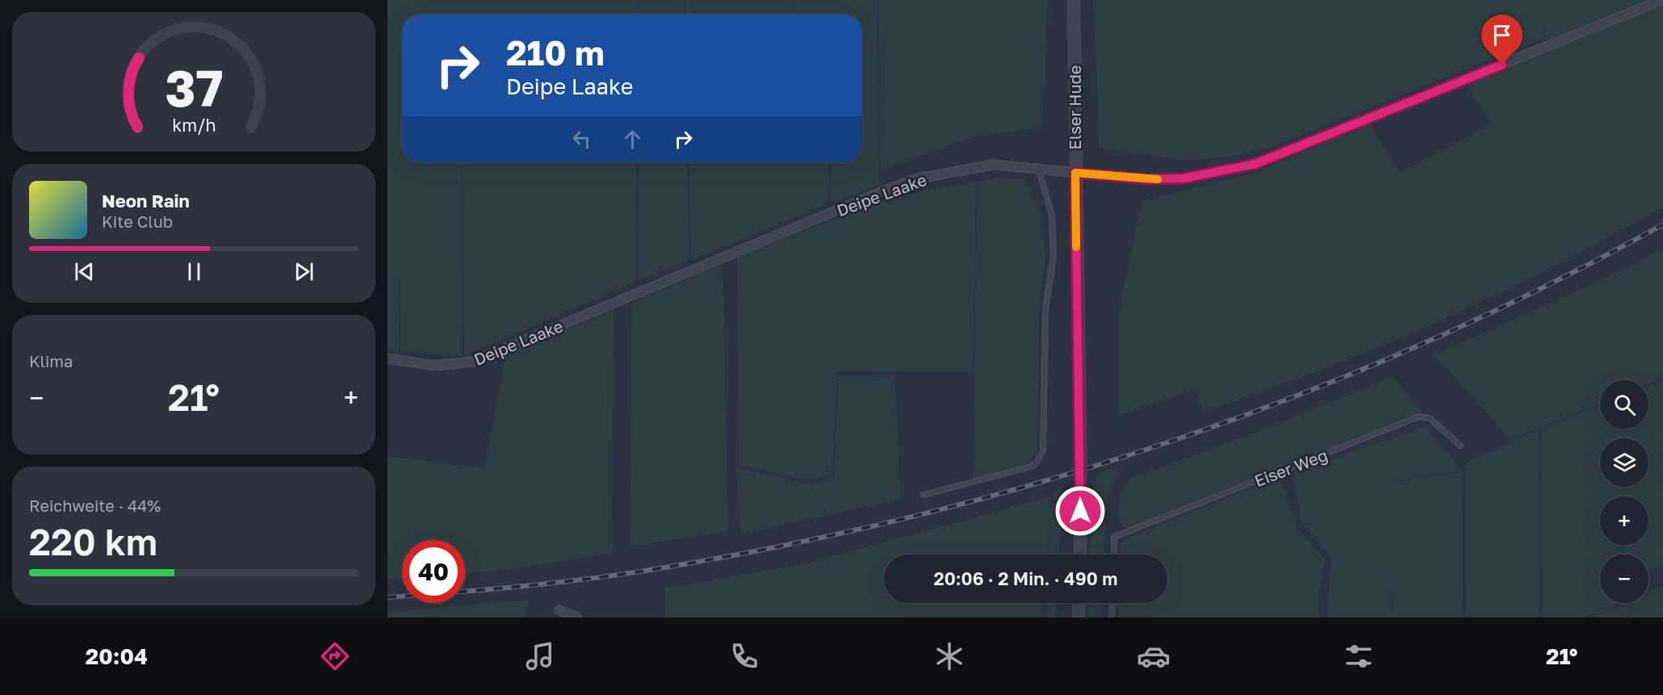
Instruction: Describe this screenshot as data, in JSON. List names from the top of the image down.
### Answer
{
  "streets": {
    "street": ["Elser Hude", "Deipe Laake"],
    "lane": ["Eiser Weg"]
  },
  "crossings": [
    ["Elser Hude", "Deipe Laake"]
  ],
  "page": {
    "turn": ["210 m", "Deipe Laake"],
    "song": ["Neon Rain", "Kite Club"],
    "tile": [
      "Klima",
      ["Reichweite · 44%", "220 km"]
    ],
    "heat": ["−", "21°", "+"],
    "map_buttons": ["+", "−"],
    "limit": "40",
    "trip": "20:06 · 2 Min. · 490 m",
    "tabs": ["20:04", "21°"],
    "gauge": ["37", "km/h"]
  }
}
